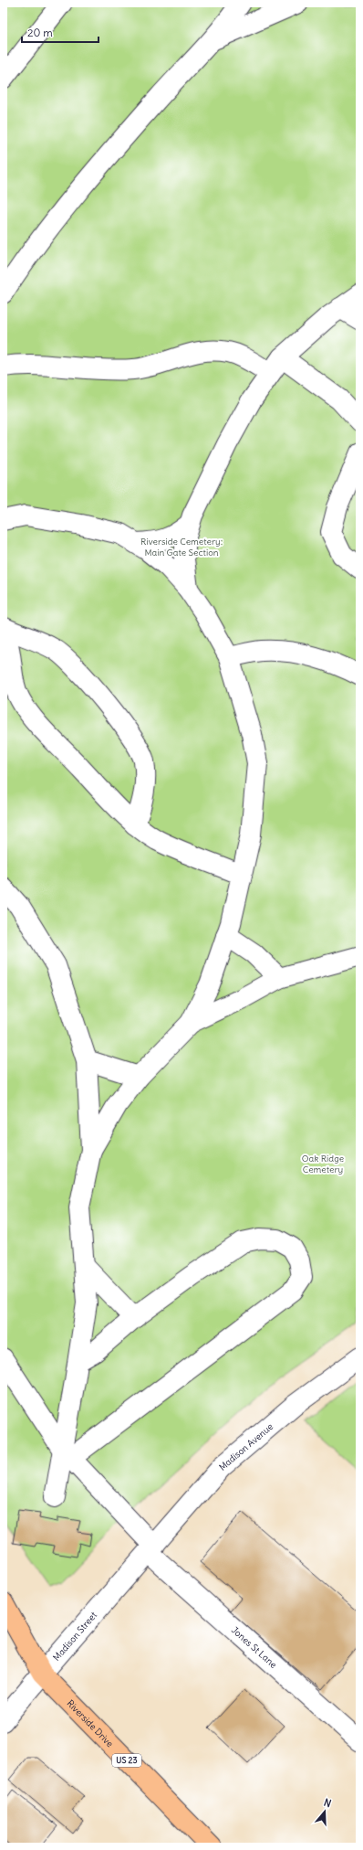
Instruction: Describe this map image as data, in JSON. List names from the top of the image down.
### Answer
{
  "streets": {
    "main road": ["Riverside Drive", "US 23"],
    "street": ["Madison Avenue", "Madison Street", "Jones St Lane"]
  },
  "crossings": [
    ["Madison Avenue", "Madison Street"],
    ["Madison Avenue", "Jones St Lane"],
    ["Madison Street", "Jones St Lane"],
    ["Madison Street", "Riverside Drive"]
  ],
  "parks": ["Riverside Cemetery: Main Gate Section", "Oak Ridge Cemetery"],
  "scale_bar": "20 m",
  "north": "top"
}
